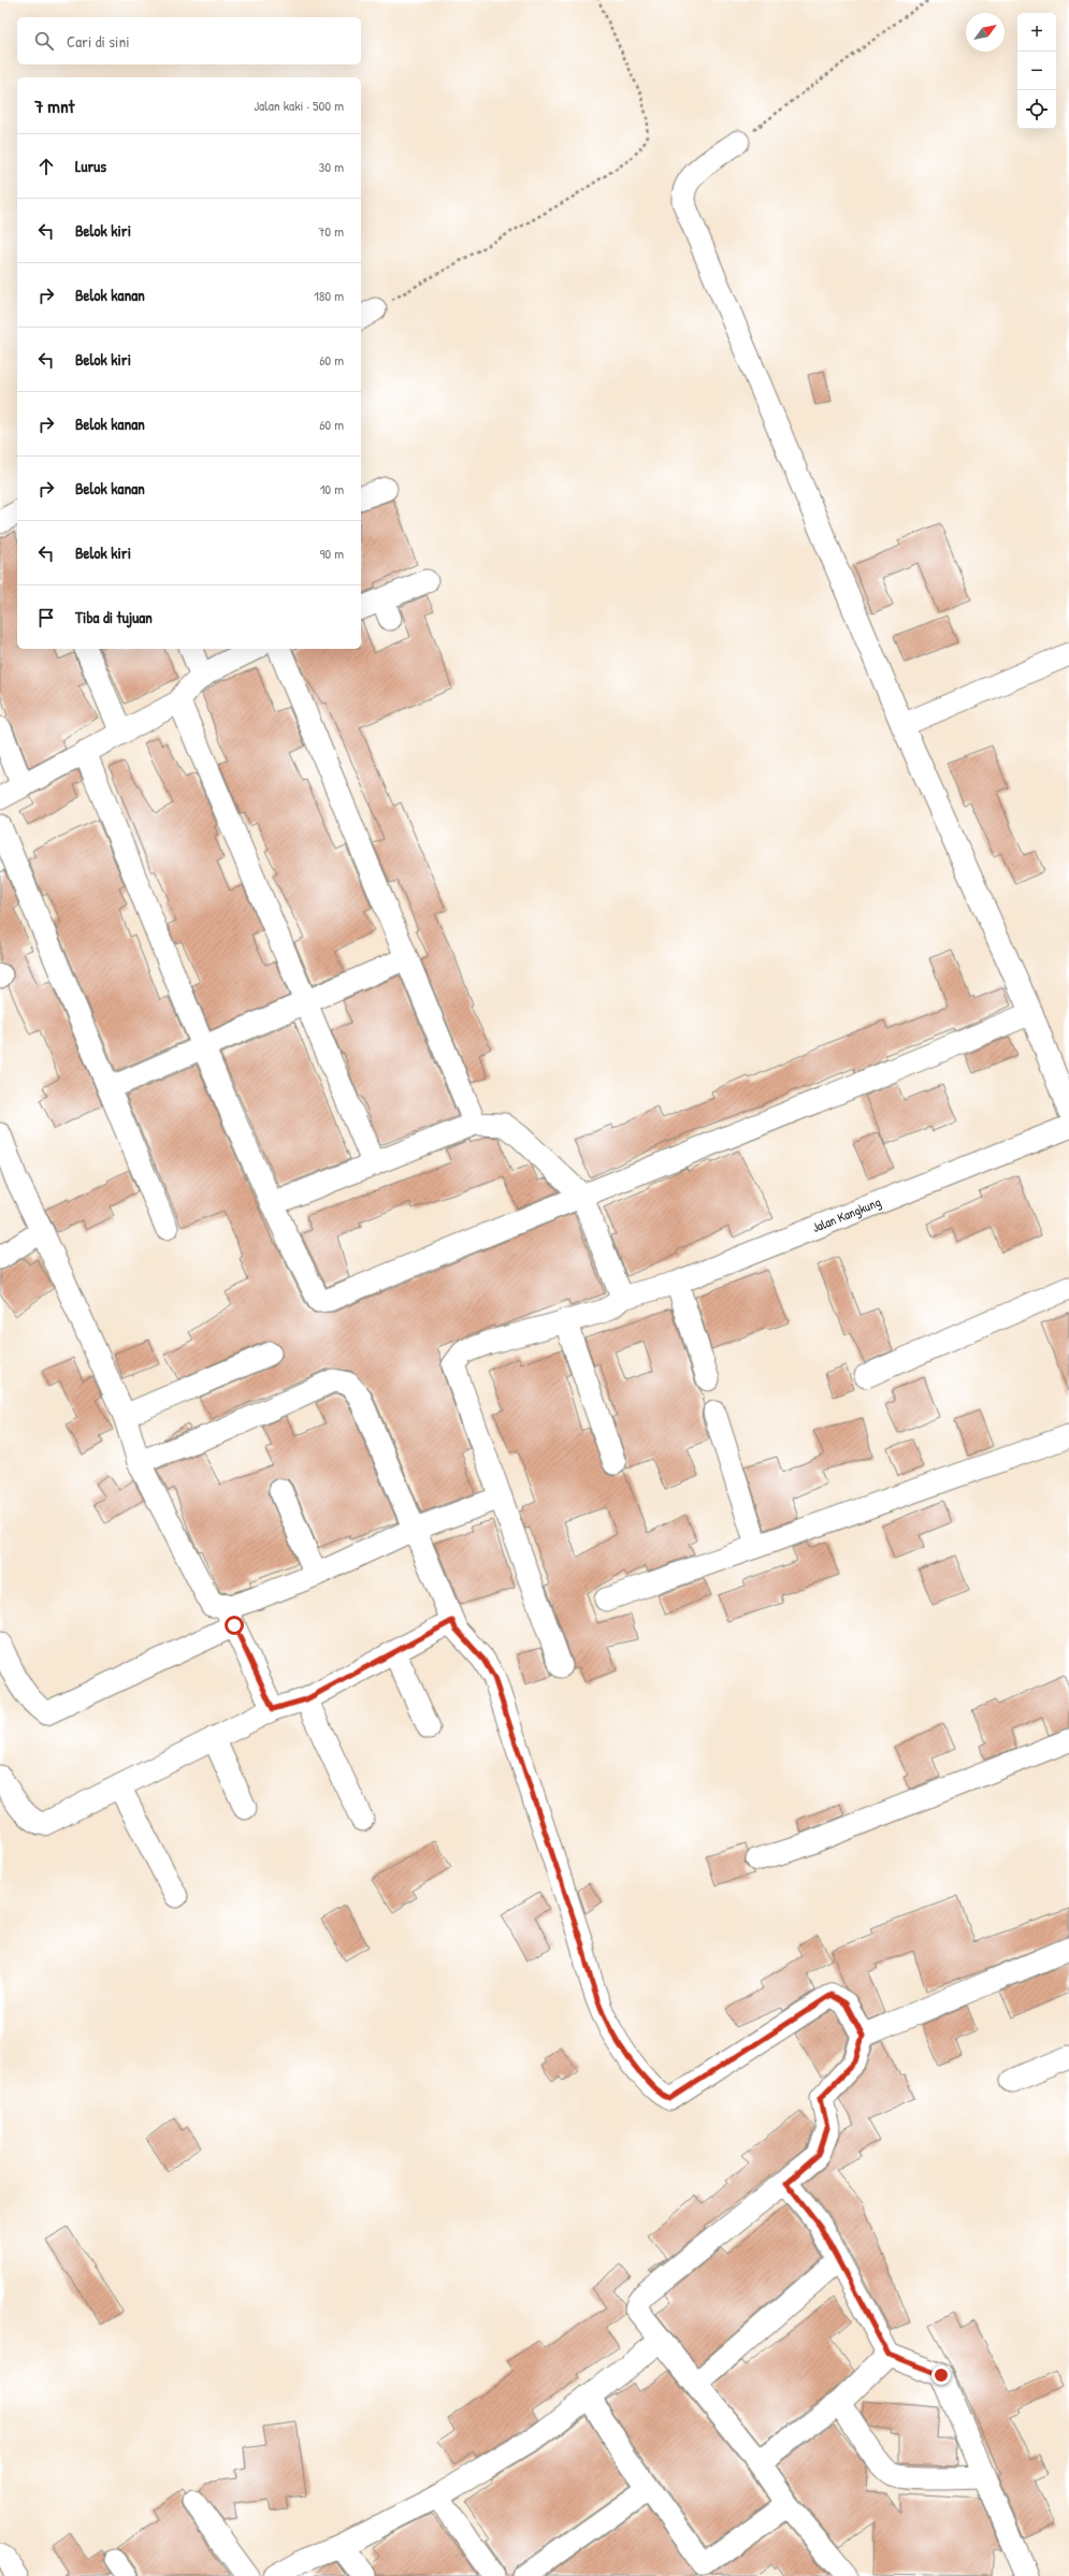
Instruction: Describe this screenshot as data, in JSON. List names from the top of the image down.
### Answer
{
  "streets": {
    "street": ["Jalan Kangkung"]
  },
  "north": "top right",
  "page": {
    "map_buttons": ["+", "−"],
    "search": "Cari di sini",
    "heading": ["7 mnt", "Jalan kaki · 500 m"],
    "list": [
      ["Lurus", "30 m"],
      ["Belok kiri", "70 m"],
      ["Belok kanan", "180 m"],
      ["Belok kiri", "60 m"],
      ["Belok kanan", "60 m"],
      ["Belok kanan", "10 m"],
      ["Belok kiri", "90 m"],
      "Tiba di tujuan"
    ]
  }
}
